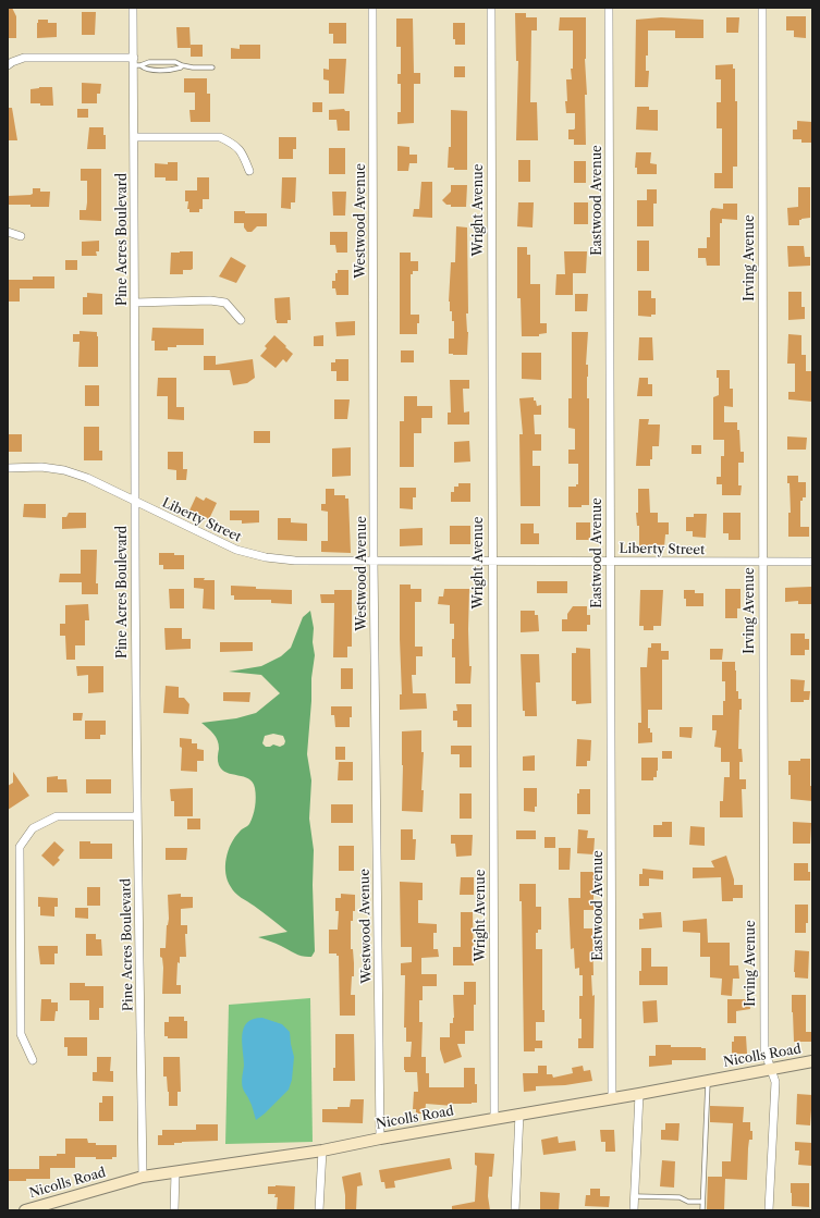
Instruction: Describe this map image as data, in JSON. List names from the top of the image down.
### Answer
{
  "streets": {
    "street": [
      "Eastwood Avenue",
      "Wright Avenue",
      "Westwood Avenue",
      "Pine Acres Boulevard",
      "Irving Avenue",
      "Liberty Street",
      "Nicolls Road"
    ]
  },
  "crossings": [
    ["Eastwood Avenue", "Liberty Street"],
    ["Eastwood Avenue", "Nicolls Road"],
    ["Wright Avenue", "Liberty Street"],
    ["Wright Avenue", "Nicolls Road"],
    ["Westwood Avenue", "Liberty Street"],
    ["Westwood Avenue", "Nicolls Road"],
    ["Pine Acres Boulevard", "Liberty Street"],
    ["Pine Acres Boulevard", "Nicolls Road"],
    ["Irving Avenue", "Liberty Street"],
    ["Irving Avenue", "Nicolls Road"]
  ]
}
